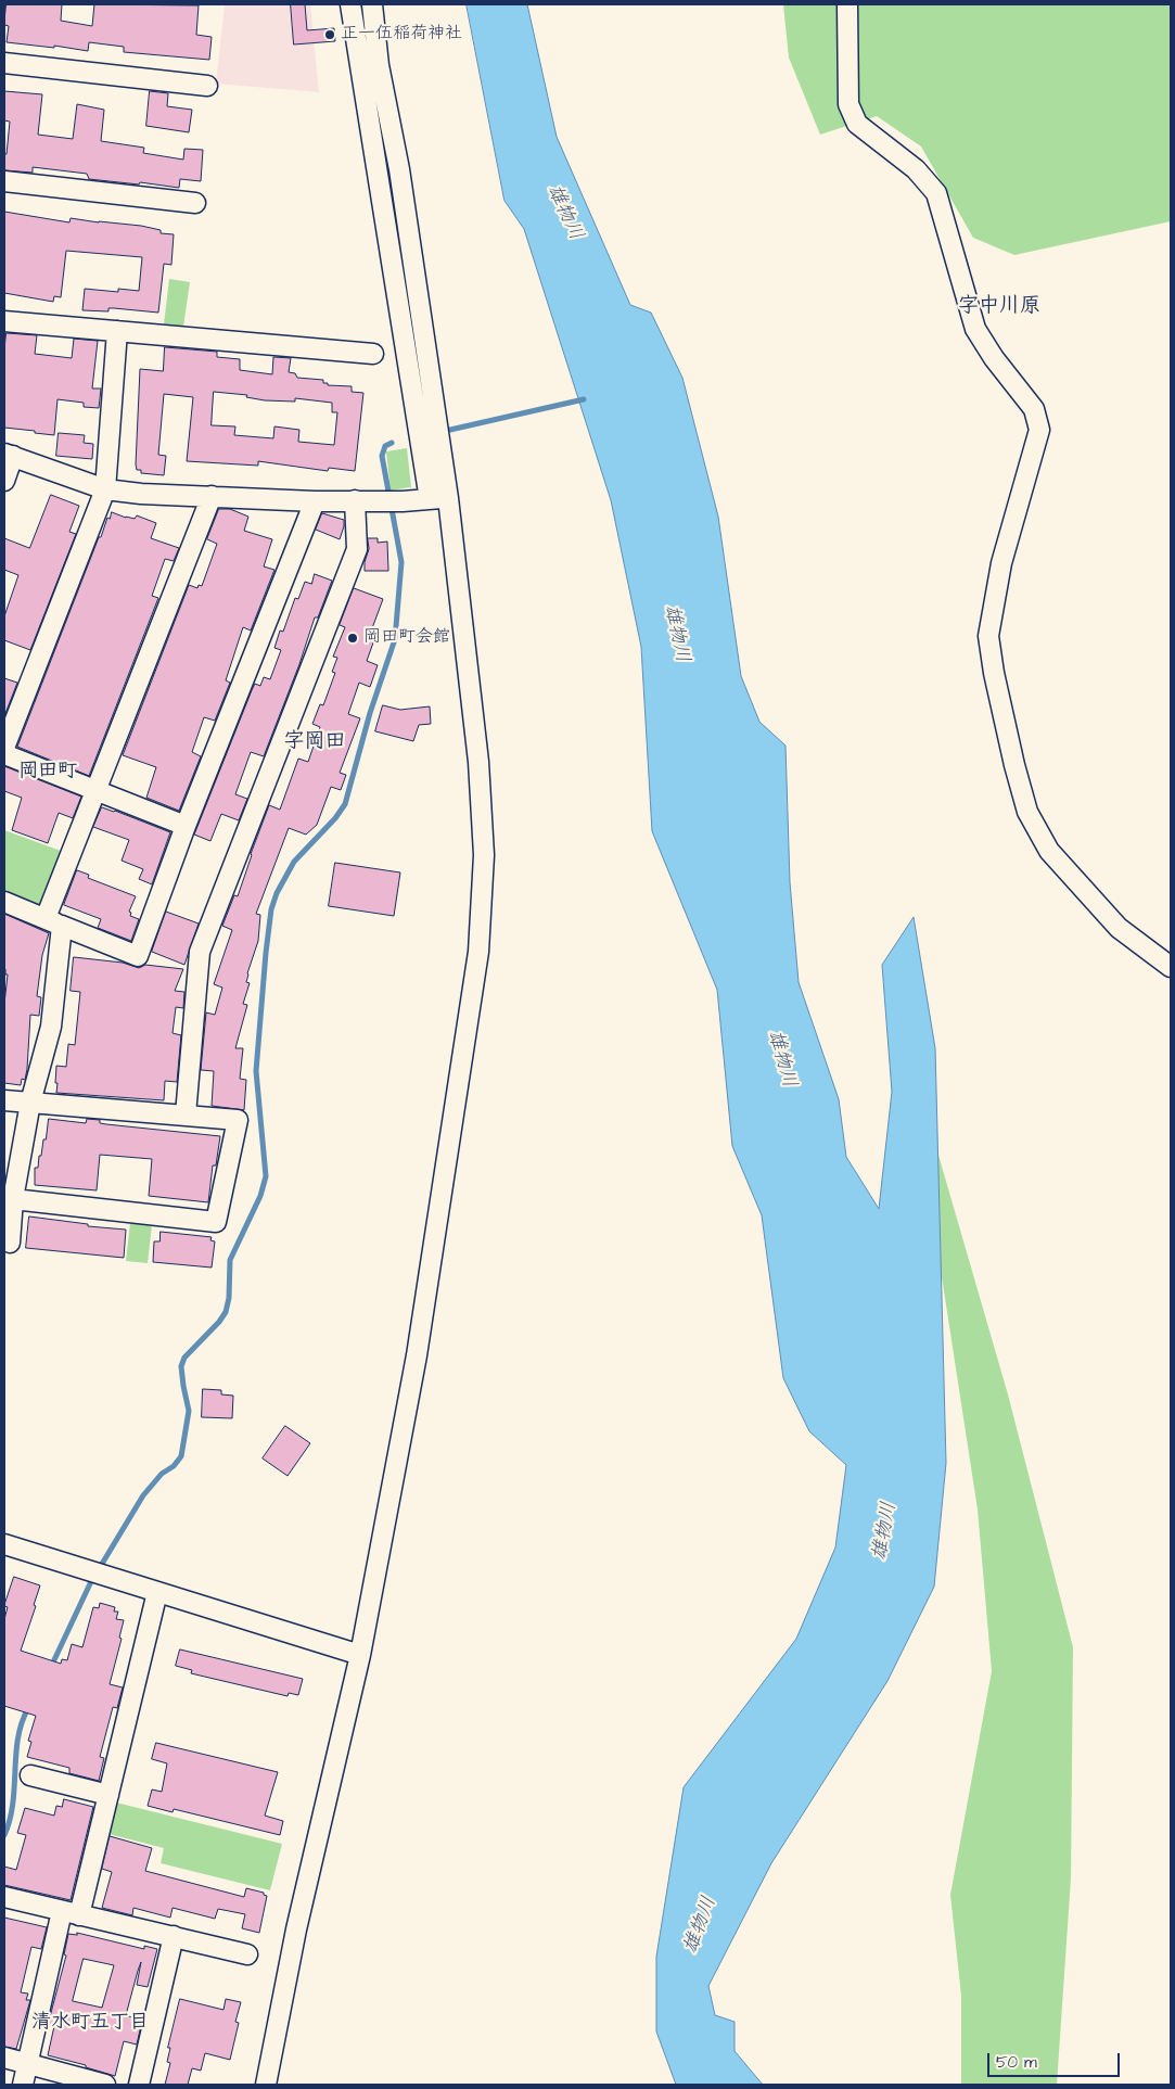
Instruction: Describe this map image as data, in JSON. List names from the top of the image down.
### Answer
{
  "districts": [
    "字中川原",
    "字岡田",
    "岡田町",
    "清水町五丁目"
  ],
  "water": ["雄物川"],
  "places": ["正一伍稲荷神社", "岡田町会館"],
  "scale_bar": "50 m"
}
